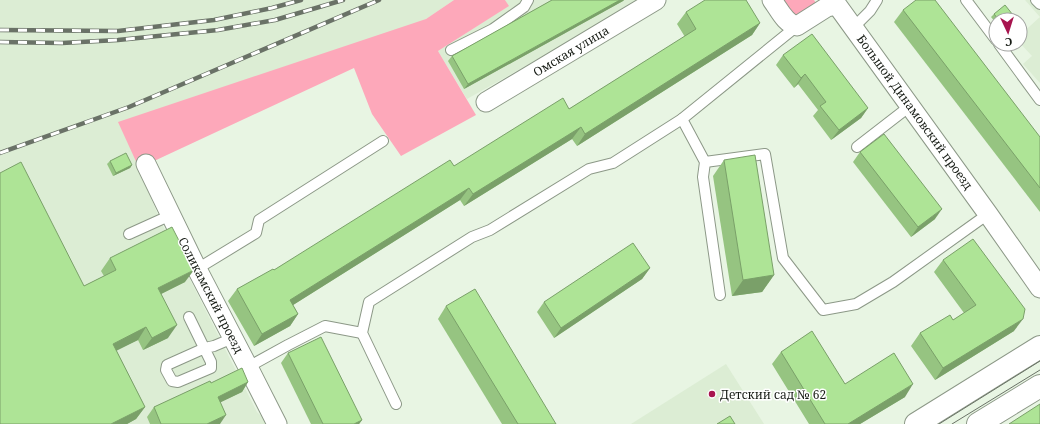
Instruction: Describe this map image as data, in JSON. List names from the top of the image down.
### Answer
{
  "streets": {
    "street": ["Омская улица", "Большой Динамовский проезд", "Соликамский проезд"]
  },
  "places": ["Детский сад № 62"],
  "north": "bottom"
}
